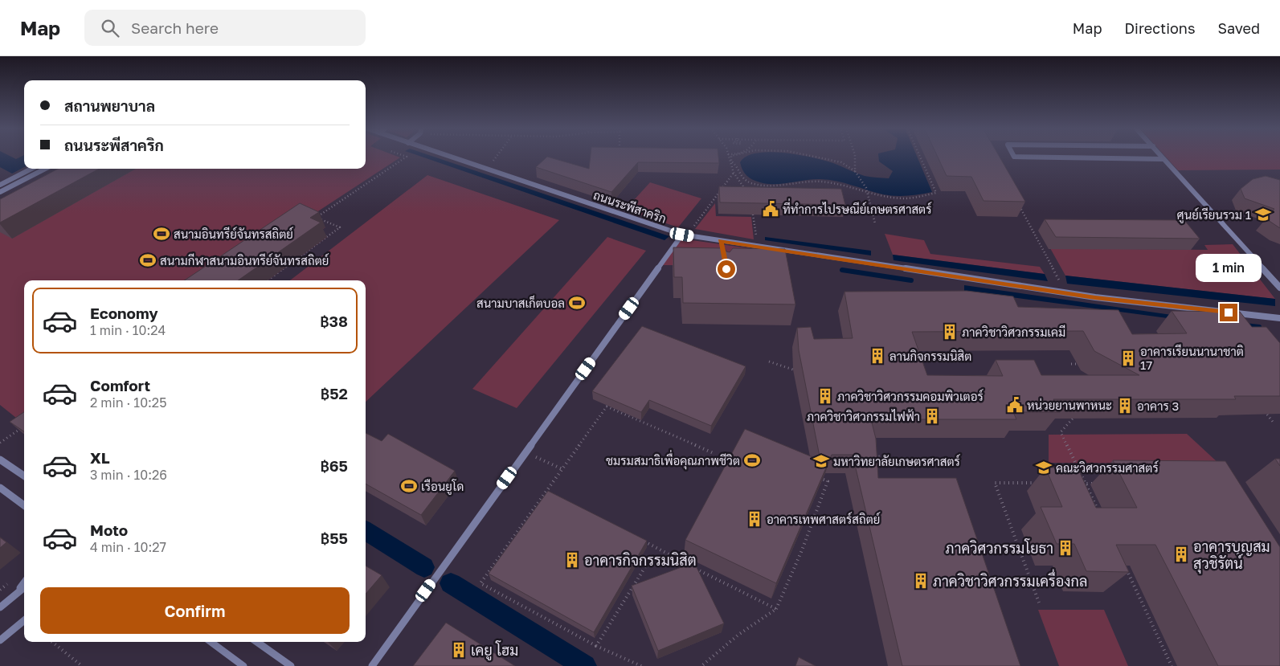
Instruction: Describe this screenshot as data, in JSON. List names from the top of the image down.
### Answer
{
  "streets": {
    "lane": ["ถนนระพีสาคริก"]
  },
  "places": {
    "public building": ["ที่ทำการไปรษณีย์เกษตรศาสตร์", "หน่วยยานพาหนะ"],
    "school or university": ["ศูนย์เรียนรวม 1", "มหาวิทยาลัยเกษตรศาสตร์", "คณะวิศวกรรมศาสตร์"],
    "sports": [
      "สนามอินทรีย์จันทรสถิตย์",
      "สนามกีฬาสนามอินทรีย์จันทรสถิตย์",
      "สนามบาสเก็ตบอล",
      "ชมรมสมาธิเพื่อคุณภาพชีวิต",
      "เรือนยูโด"
    ],
    "building": [
      "ภาควิชาวิศวกรรมเคมี",
      "ลานกิจกรรมนิสิต",
      "อาคารเรียนนานาชาติ 17",
      "ภาควิชาวิศวกรรมคอมพิวเตอร์",
      "อาคาร 3",
      "ภาควิชาวิศวกรรมไฟฟ้า",
      "อาคารเทพศาสตร์สถิตย์",
      "ภาควิศวกรรมโยธา",
      "อาคารบุญสม สุวชิรัตน์",
      "อาคารกิจกรรมนิสิต",
      "ภาควิชาวิศวกรรมเครื่องกล",
      "เคยู โฮม"
    ]
  },
  "page": {
    "header": "Map",
    "search": "Search here",
    "nav": ["Map", "Directions", "Saved"],
    "banner": ["สถานพยาบาล", "ถนนระพีสาคริก"],
    "bubble": "1 min",
    "list": [
      {
        "name": "Economy",
        "note": "1 min · 10:24",
        "value": "฿38"
      },
      {
        "name": "Comfort",
        "note": "2 min · 10:25",
        "value": "฿52"
      },
      {
        "name": "XL",
        "note": "3 min · 10:26",
        "value": "฿65"
      },
      {
        "name": "Moto",
        "note": "4 min · 10:27",
        "value": "฿55"
      }
    ],
    "buttons": "Confirm"
  }
}
